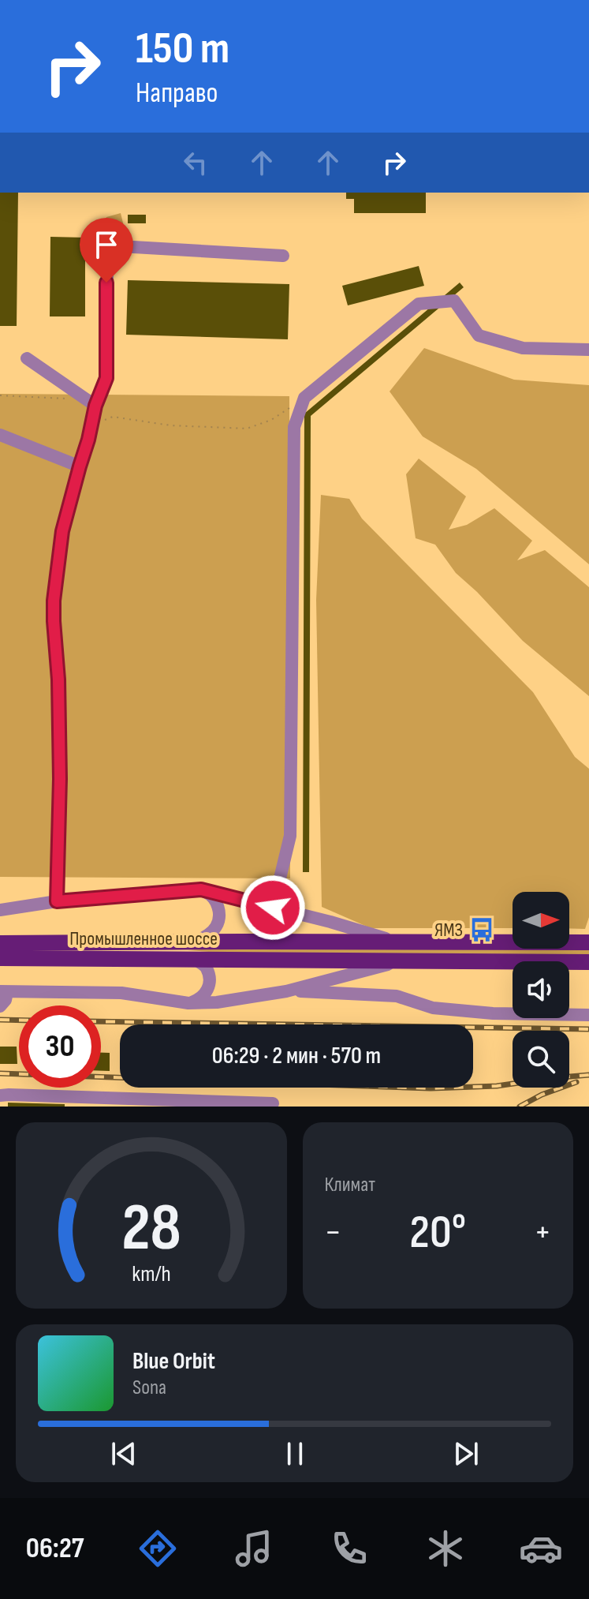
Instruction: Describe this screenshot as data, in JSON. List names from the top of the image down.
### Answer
{
  "streets": {
    "main road": ["Промышленное шоссе"]
  },
  "places": {
    "bus stop": ["ЯМЗ"]
  },
  "north": "right",
  "page": {
    "turn": ["150 m", "Направо"],
    "limit": "30",
    "trip": "06:29 · 2 мин · 570 m",
    "tile": "Климат",
    "heat": ["−", "20°", "+"],
    "song": ["Blue Orbit", "Sona"],
    "tabs": "06:27",
    "gauge": ["28", "km/h"]
  }
}
